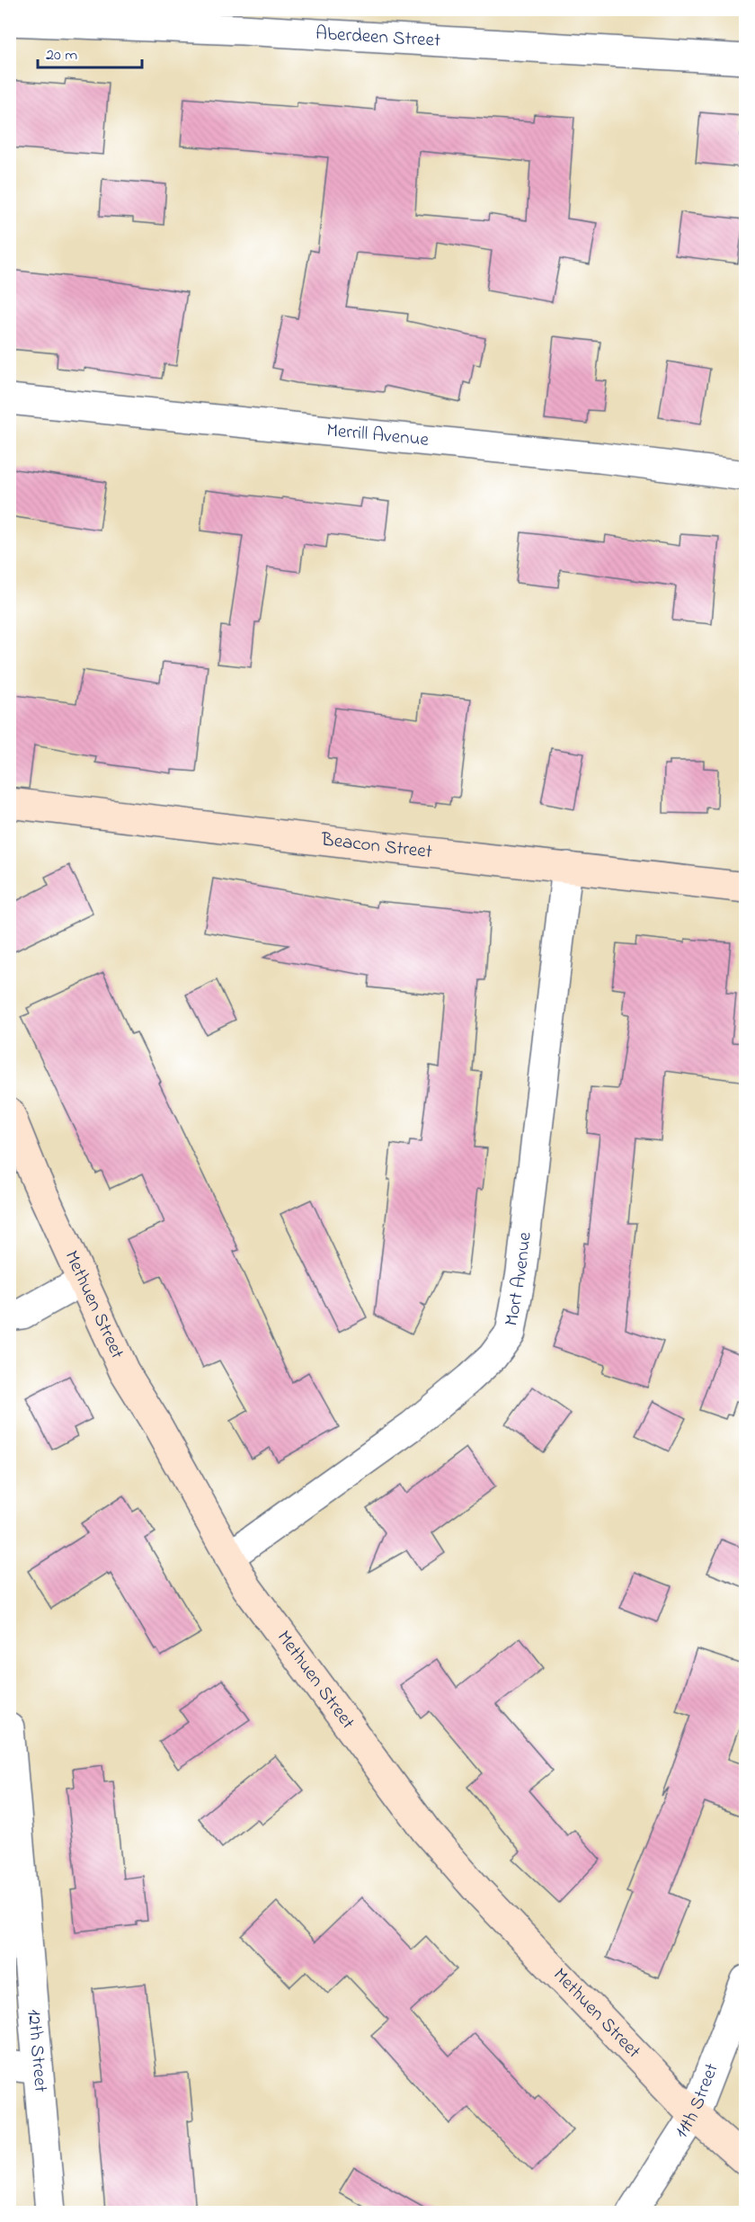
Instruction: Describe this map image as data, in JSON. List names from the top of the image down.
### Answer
{
  "streets": {
    "street": [
      "Aberdeen Street",
      "Merrill Avenue",
      "Beacon Street",
      "Mort Avenue",
      "Methuen Street",
      "12th Street",
      "11th Street"
    ]
  },
  "crossings": [
    ["Beacon Street", "Mort Avenue"],
    ["Mort Avenue", "Methuen Street"],
    ["Methuen Street", "11th Street"]
  ],
  "scale_bar": "20 m"
}
